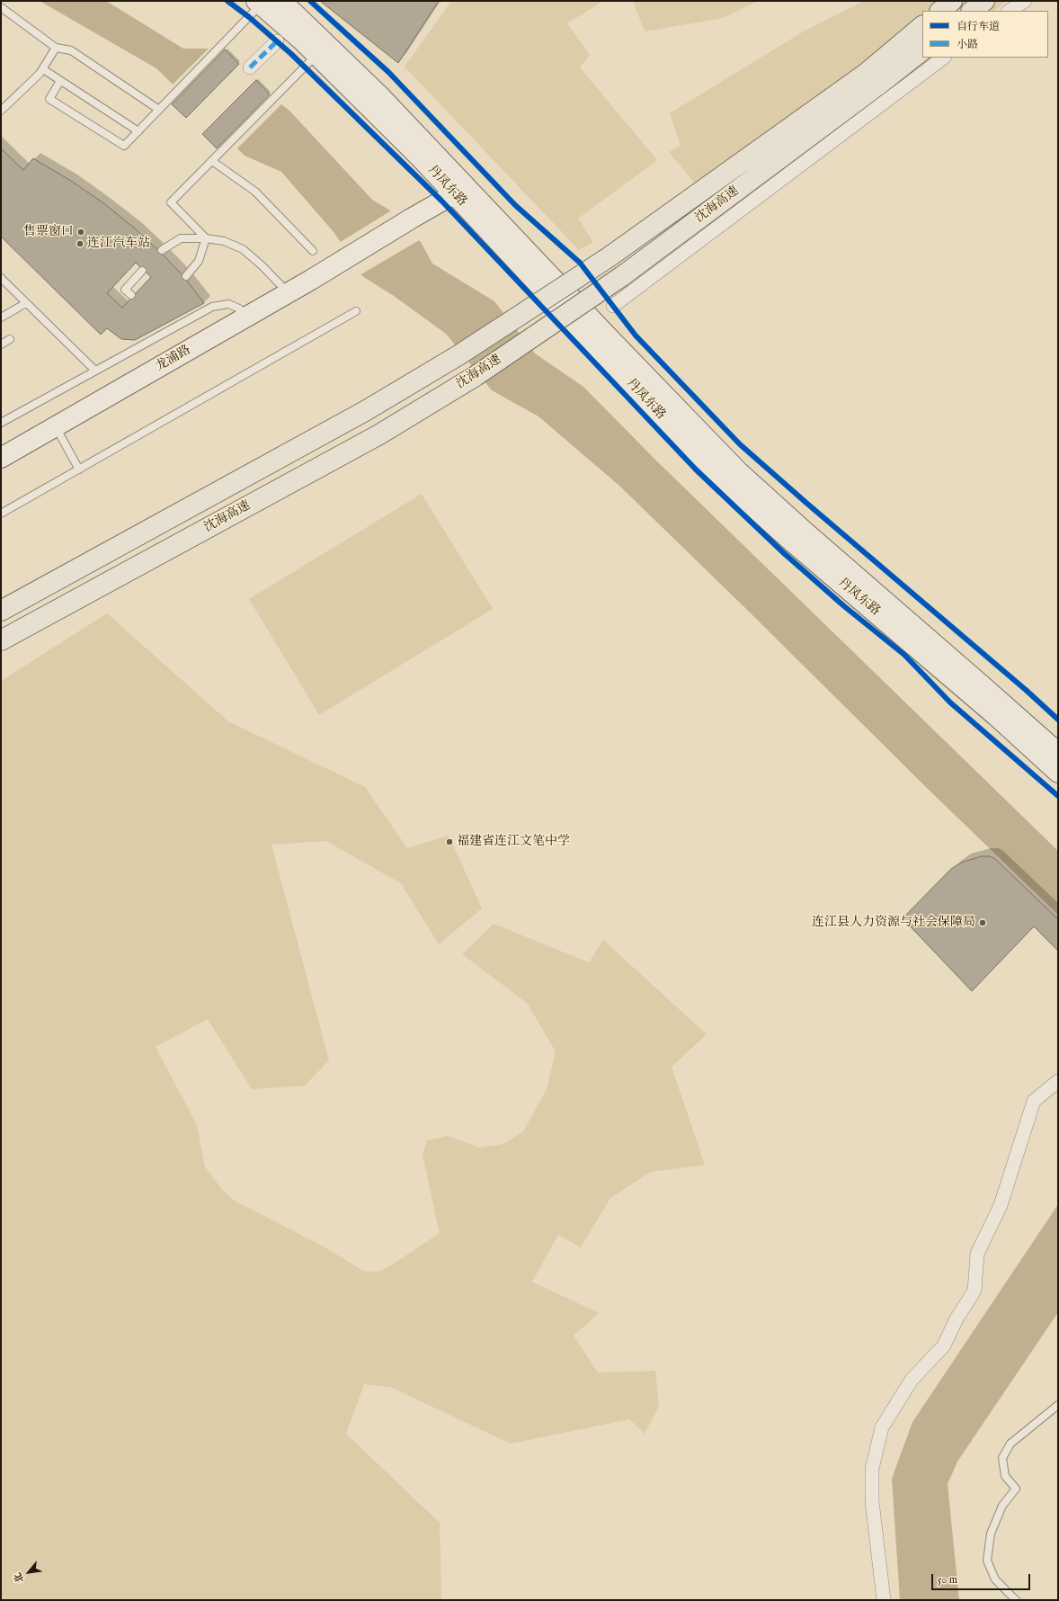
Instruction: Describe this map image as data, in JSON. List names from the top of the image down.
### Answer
{
  "streets": {
    "highway": ["沈海高速"],
    "main road": ["丹凤东路", "龙浦路"]
  },
  "crossings": [
    ["丹凤东路", "龙浦路"]
  ],
  "places": [
    "售票窗口",
    "连江汽车站",
    "福建省连江文笔中学",
    "连江县人力资源与社会保障局"
  ],
  "legend": ["自行车道", "小路"],
  "scale_bar": "50 m",
  "north": "bottom left"
}
